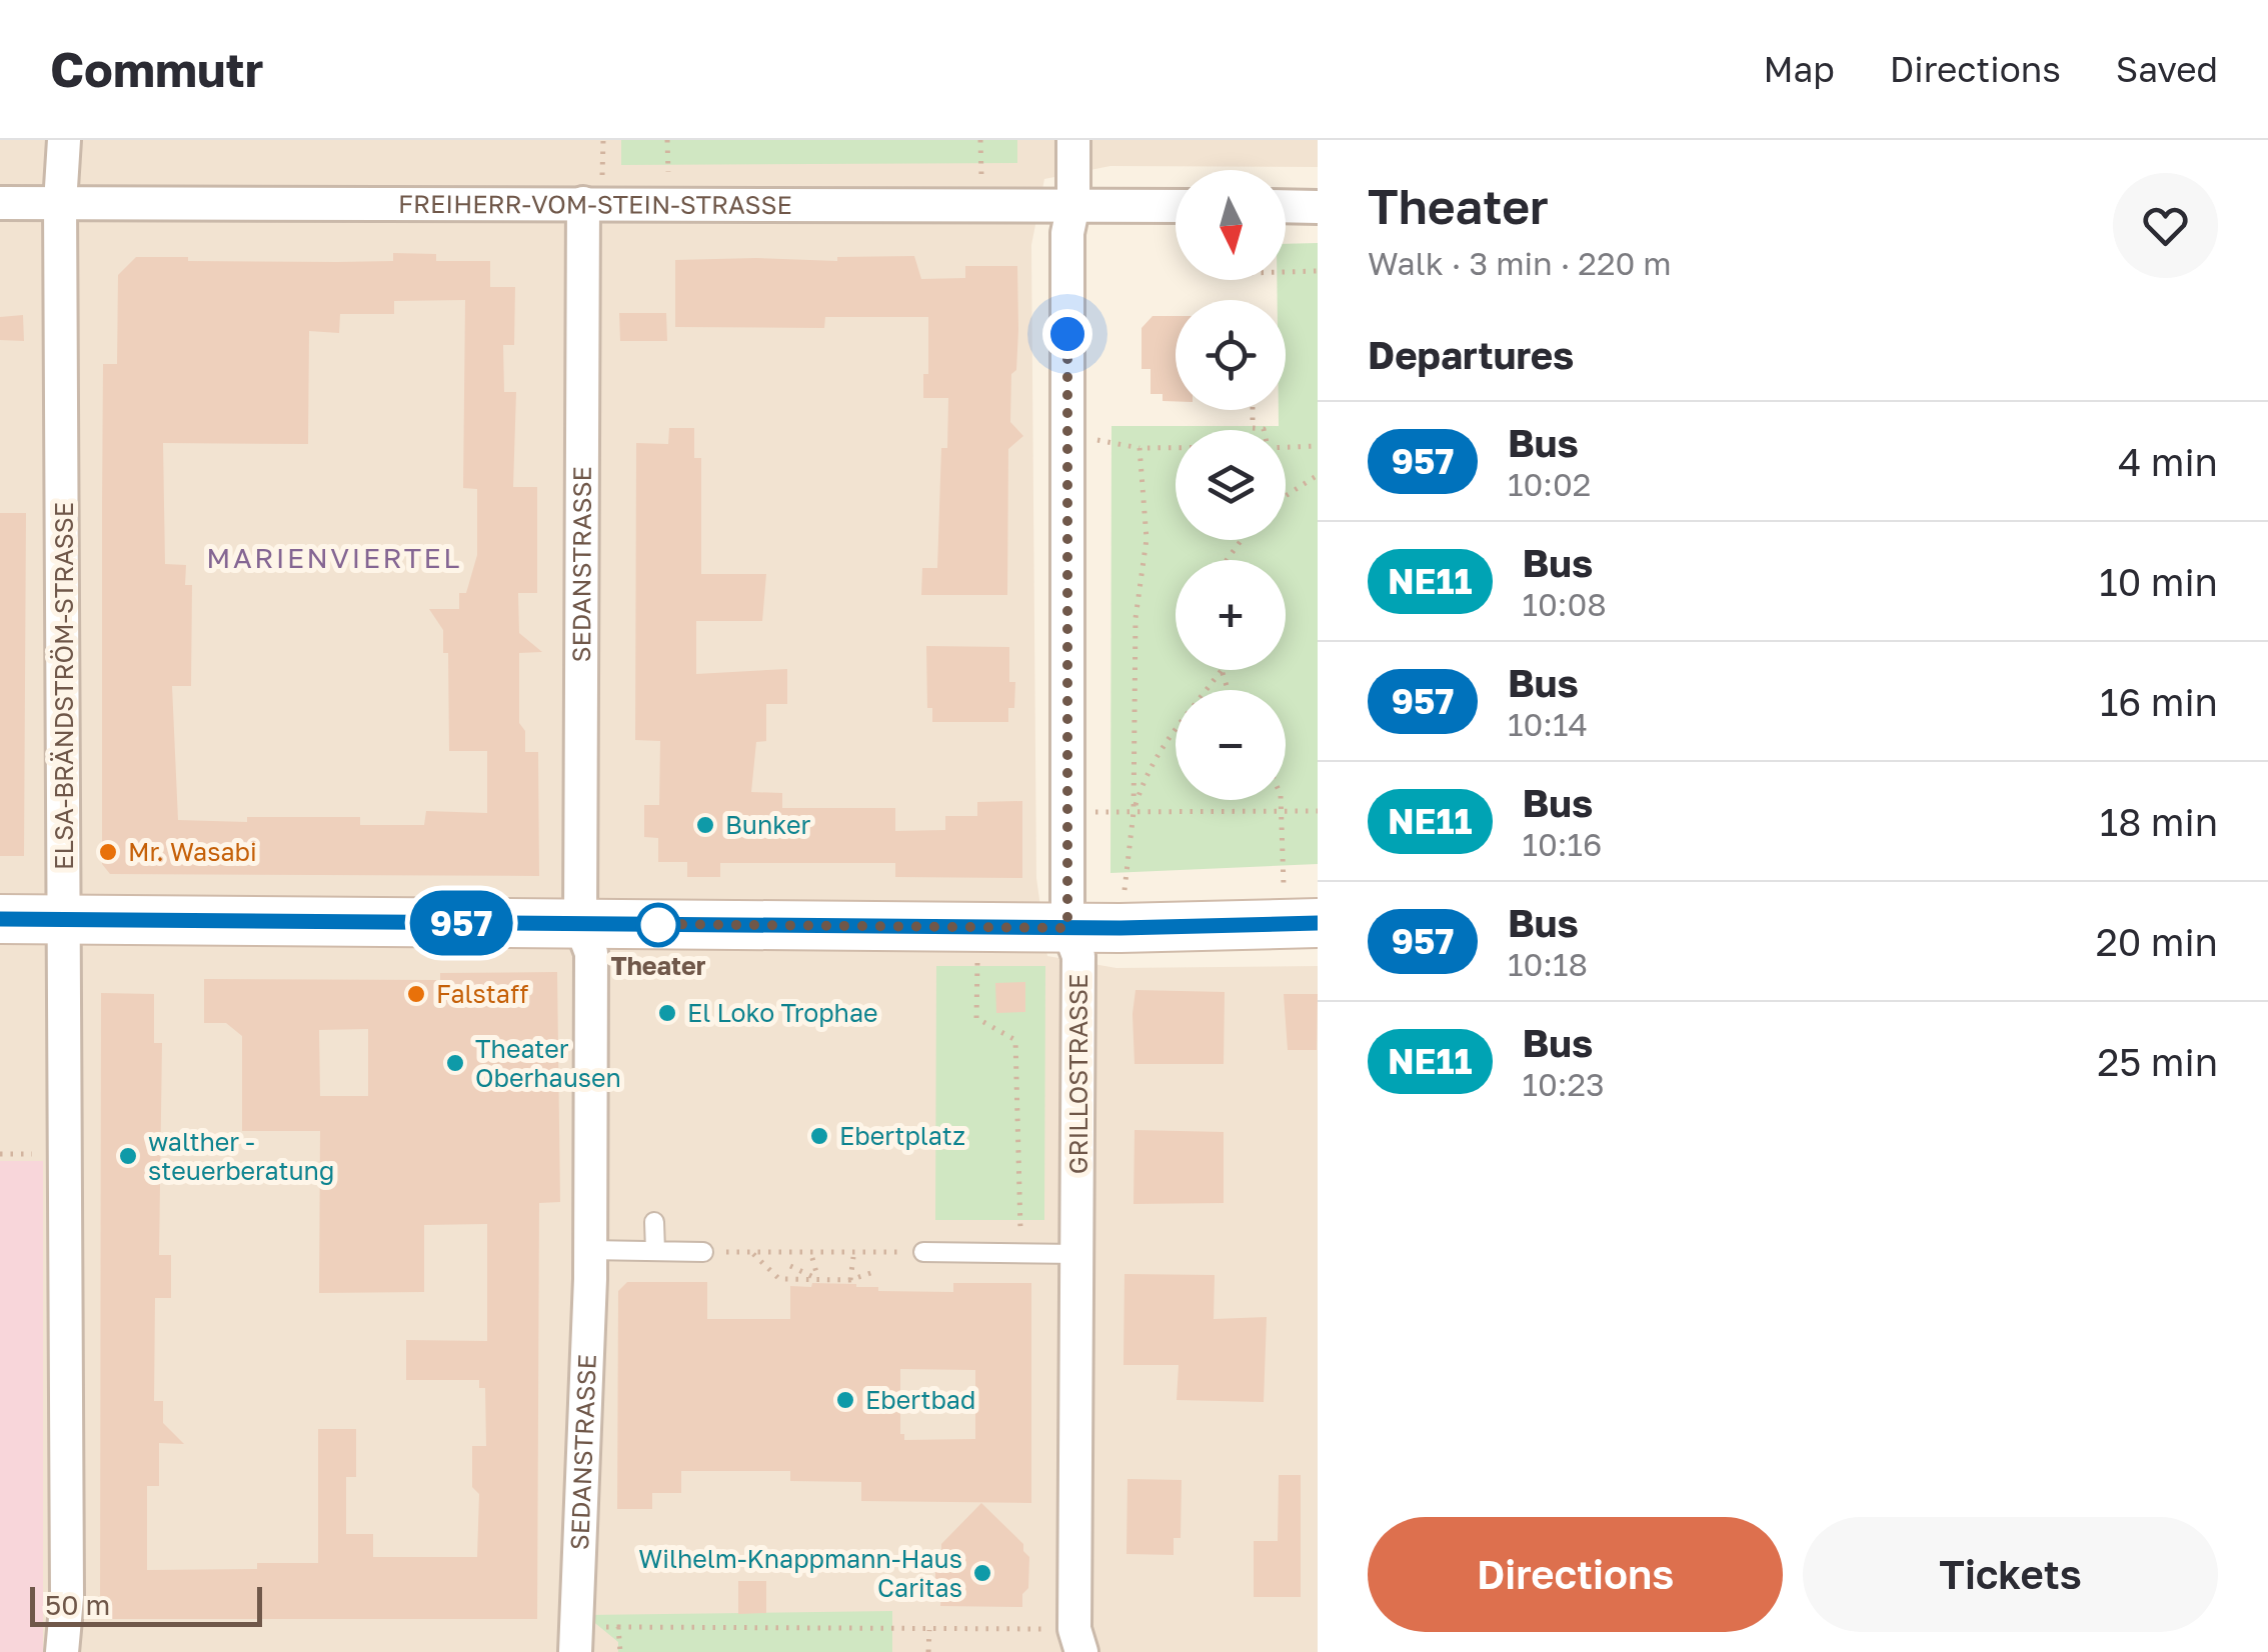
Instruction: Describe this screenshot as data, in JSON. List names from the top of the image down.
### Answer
{
  "streets": {
    "street": [
      "FREIHERR-VOM-STEIN-STRASSE",
      "SEDANSTRASSE",
      "ELSA-BRÄNDSTRÖM-STRASSE",
      "GRILLOSTRASSE"
    ]
  },
  "crossings": [
    ["FREIHERR-VOM-STEIN-STRASSE", "SEDANSTRASSE"],
    ["FREIHERR-VOM-STEIN-STRASSE", "ELSA-BRÄNDSTRÖM-STRASSE"],
    ["FREIHERR-VOM-STEIN-STRASSE", "GRILLOSTRASSE"]
  ],
  "districts": ["MARIENVIERTEL"],
  "places": [
    "Bunker",
    "Mr. Wasabi",
    "Theater",
    "Falstaff",
    "El Loko Trophae",
    "Theater Oberhausen",
    "Ebertplatz",
    "walther - steuerberatung",
    "Ebertbad",
    "Wilhelm-Knappmann-Haus Caritas"
  ],
  "lines": ["bus line 957"],
  "scale_bar": "50 m",
  "north": "bottom",
  "page": {
    "header": "Commutr",
    "nav": ["Map", "Directions", "Saved"],
    "on_map": "957",
    "heading": [
      ["Theater", "Walk · 3 min · 220 m"],
      "Departures"
    ],
    "map_buttons": ["+", "−"],
    "list": [
      {
        "mark": "957",
        "name": "Bus",
        "note": "10:02",
        "value": "4 min"
      },
      {
        "mark": "NE11",
        "name": "Bus",
        "note": "10:08",
        "value": "10 min"
      },
      {
        "mark": "957",
        "name": "Bus",
        "note": "10:14",
        "value": "16 min"
      },
      {
        "mark": "NE11",
        "name": "Bus",
        "note": "10:16",
        "value": "18 min"
      },
      {
        "mark": "957",
        "name": "Bus",
        "note": "10:18",
        "value": "20 min"
      },
      {
        "mark": "NE11",
        "name": "Bus",
        "note": "10:23",
        "value": "25 min"
      }
    ],
    "buttons": ["Directions", "Tickets"],
    "scale": "50 m"
  }
}
